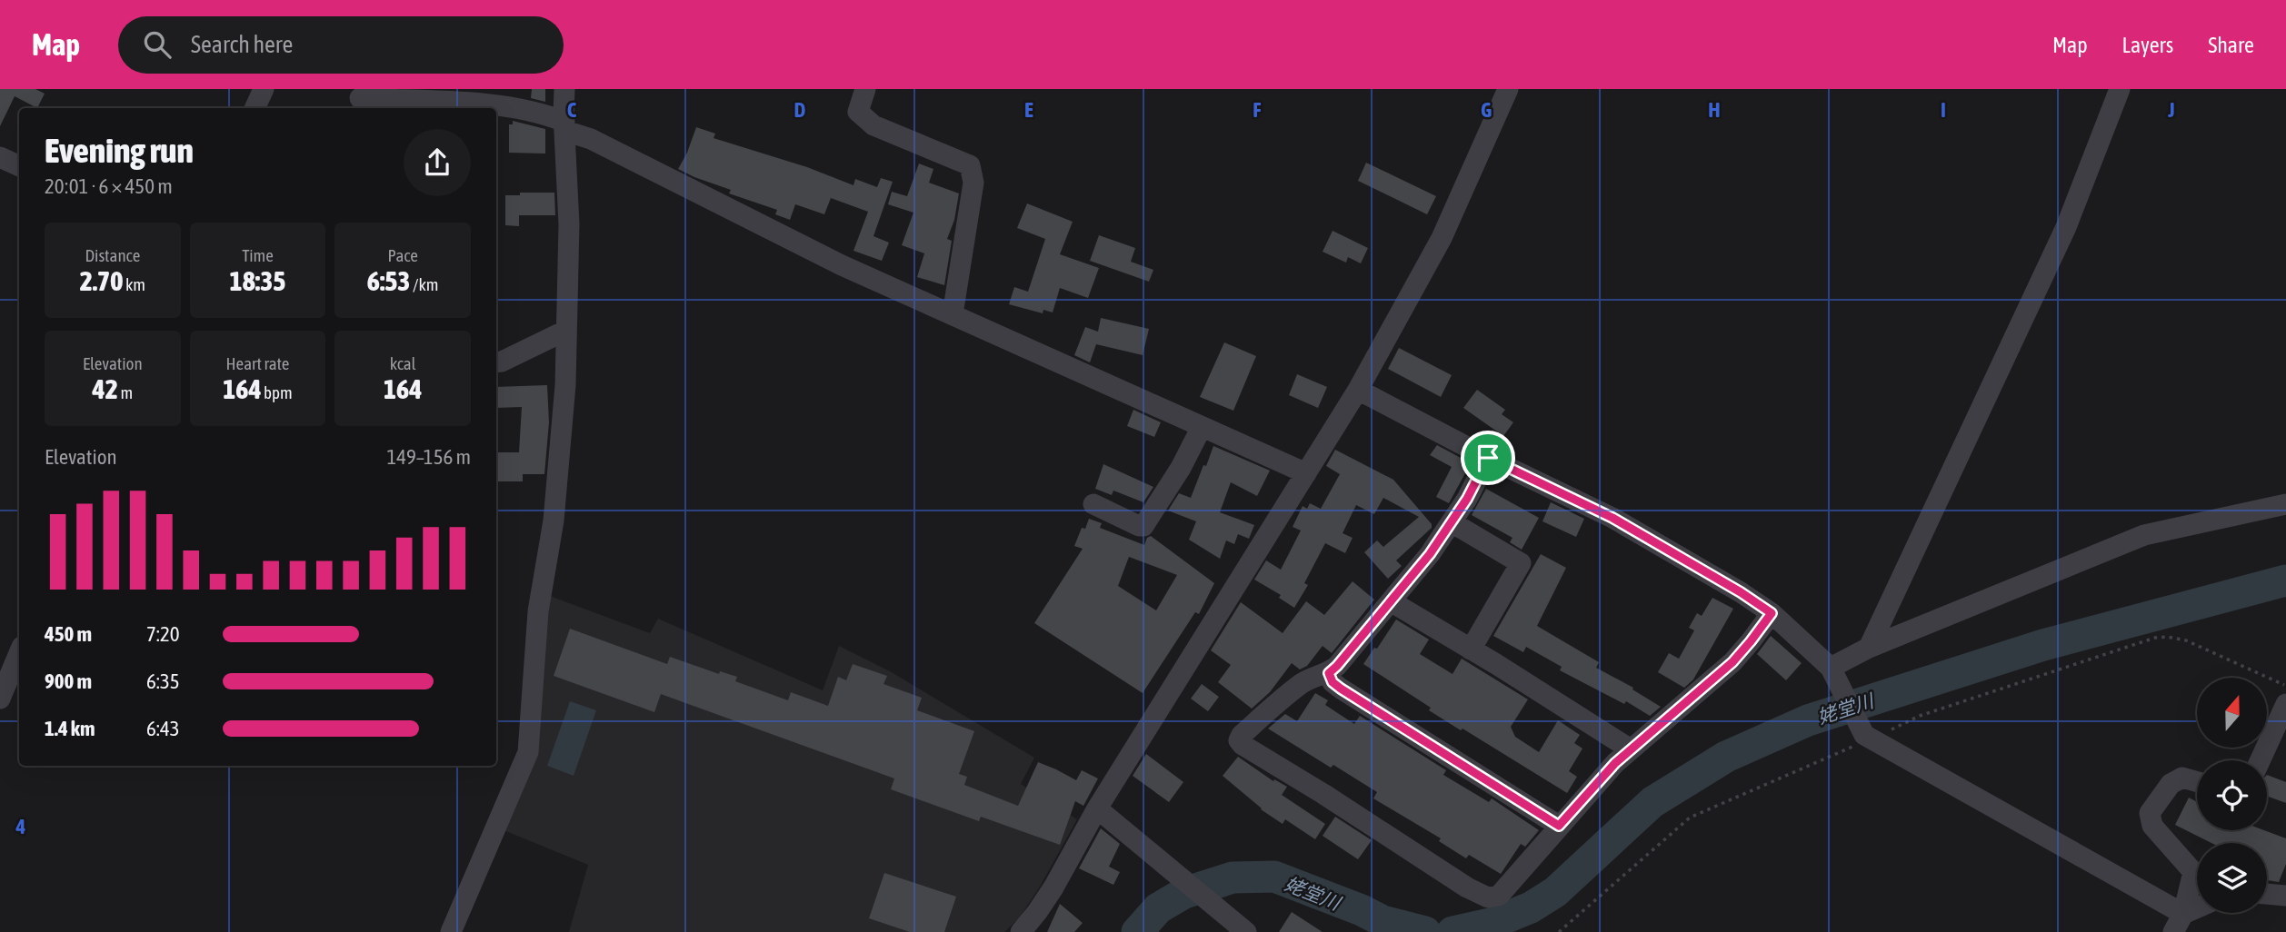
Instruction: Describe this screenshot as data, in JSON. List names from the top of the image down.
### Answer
{
  "water": ["姥堂川"],
  "north": "top",
  "page": {
    "header": "Map",
    "search": "Search here",
    "nav": ["Map", "Layers", "Share"],
    "heading": ["Evening run", "20:01 · 6 × 450 m"],
    "stats": [
      ["Distance", "2.70 km"],
      ["Time", "18:35"],
      ["Pace", "6:53 /km"],
      ["Elevation", "42 m"],
      ["Heart rate", "164 bpm"],
      ["kcal", "164"]
    ],
    "chart": ["Elevation", "149–156 m"],
    "list": [
      {
        "name": "450 m",
        "note": "7:20"
      },
      {
        "name": "900 m",
        "note": "6:35"
      },
      {
        "name": "1.4 km",
        "note": "6:43"
      }
    ]
  },
  "grid": {
    "columns": [
      "C",
      "D",
      "E",
      "F",
      "G",
      "H",
      "I",
      "J"
    ],
    "rows": ["4"]
  }
}
